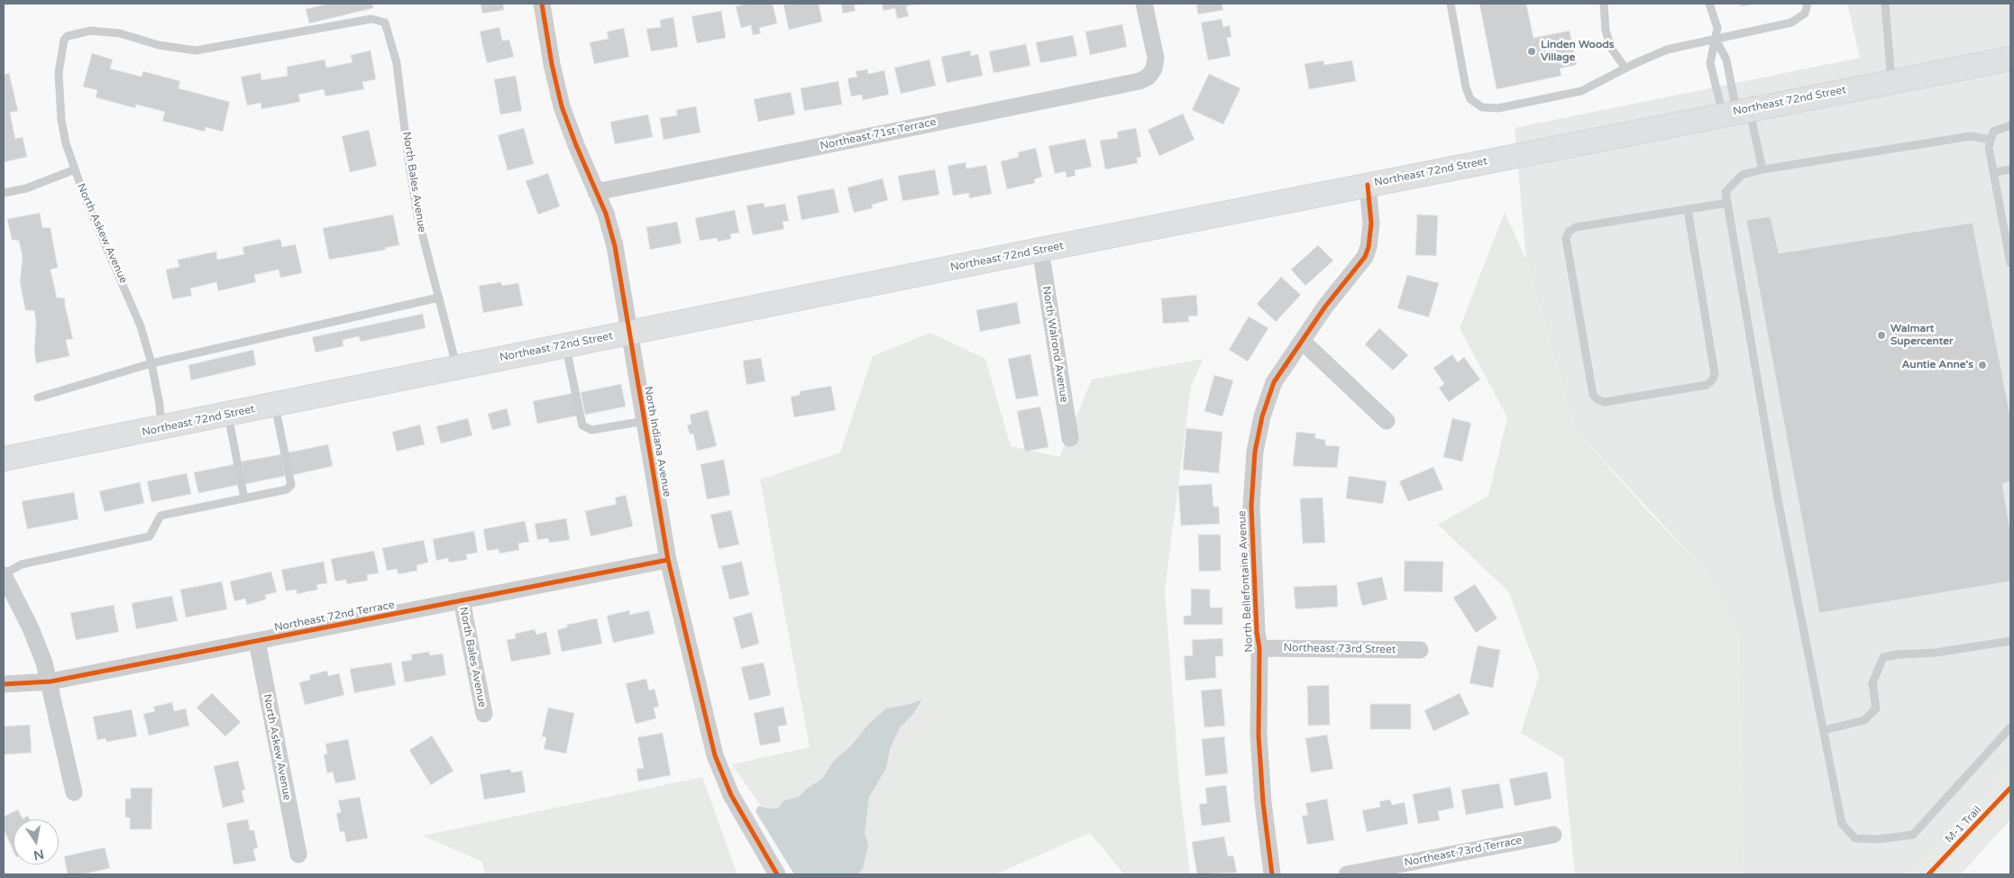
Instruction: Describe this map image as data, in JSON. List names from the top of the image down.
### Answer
{
  "streets": {
    "main road": ["Northeast 72nd Street"],
    "street": [
      "Northeast 71st Terrace",
      "North Bales Avenue",
      "North Askew Avenue",
      "North Walrond Avenue",
      "North Indiana Avenue",
      "North Bellefontaine Avenue",
      "Northeast 72nd Terrace",
      "Northeast 73rd Street",
      "Northeast 73rd Terrace"
    ],
    "cycle path": ["M-1 Trail"]
  },
  "crossings": [
    ["Northeast 72nd Street", "North Bales Avenue"],
    ["Northeast 72nd Street", "North Askew Avenue"],
    ["Northeast 72nd Street", "North Walrond Avenue"],
    ["Northeast 72nd Street", "North Indiana Avenue"],
    ["Northeast 72nd Street", "North Bellefontaine Avenue"],
    ["Northeast 71st Terrace", "North Indiana Avenue"],
    ["North Bales Avenue", "North Askew Avenue"],
    ["North Bales Avenue", "Northeast 72nd Terrace"],
    ["North Askew Avenue", "Northeast 72nd Terrace"],
    ["North Indiana Avenue", "Northeast 72nd Terrace"],
    ["North Bellefontaine Avenue", "Northeast 73rd Street"]
  ],
  "places": ["Linden Woods Village", "Walmart Supercenter", "Auntie Anne's"],
  "north": "bottom"
}
